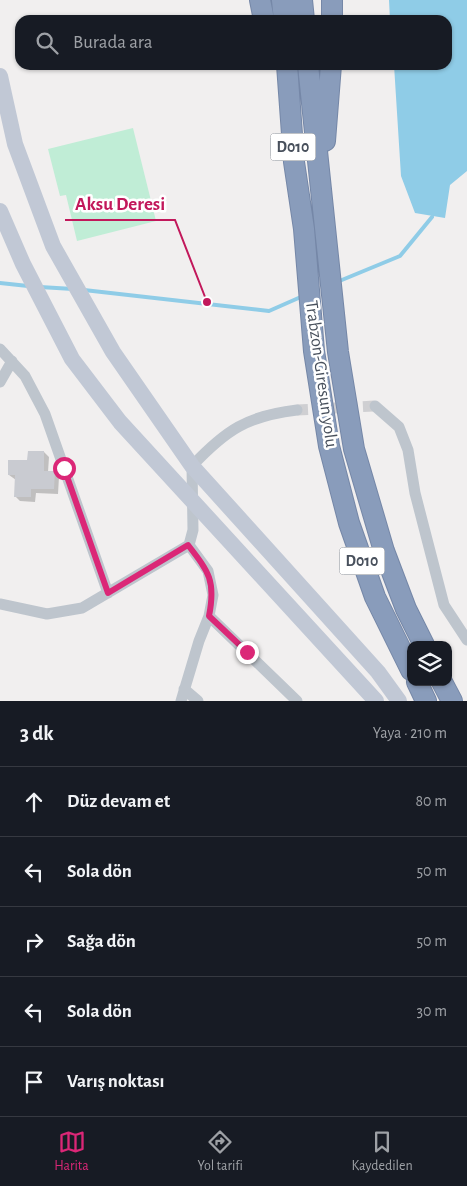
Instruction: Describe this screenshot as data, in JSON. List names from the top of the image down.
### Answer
{
  "streets": {
    "highway": ["D010", "Trabzon-Giresun yolu"]
  },
  "places": ["Aksu Deresi"],
  "page": {
    "search": "Burada ara",
    "heading": ["3 dk", "Yaya · 210 m"],
    "list": [
      ["Düz devam et", "80 m"],
      ["Sola dön", "50 m"],
      ["Sağa dön", "50 m"],
      ["Sola dön", "30 m"],
      "Varış noktası"
    ],
    "nav": ["Harita", "Yol tarifi", "Kaydedilen"]
  }
}
